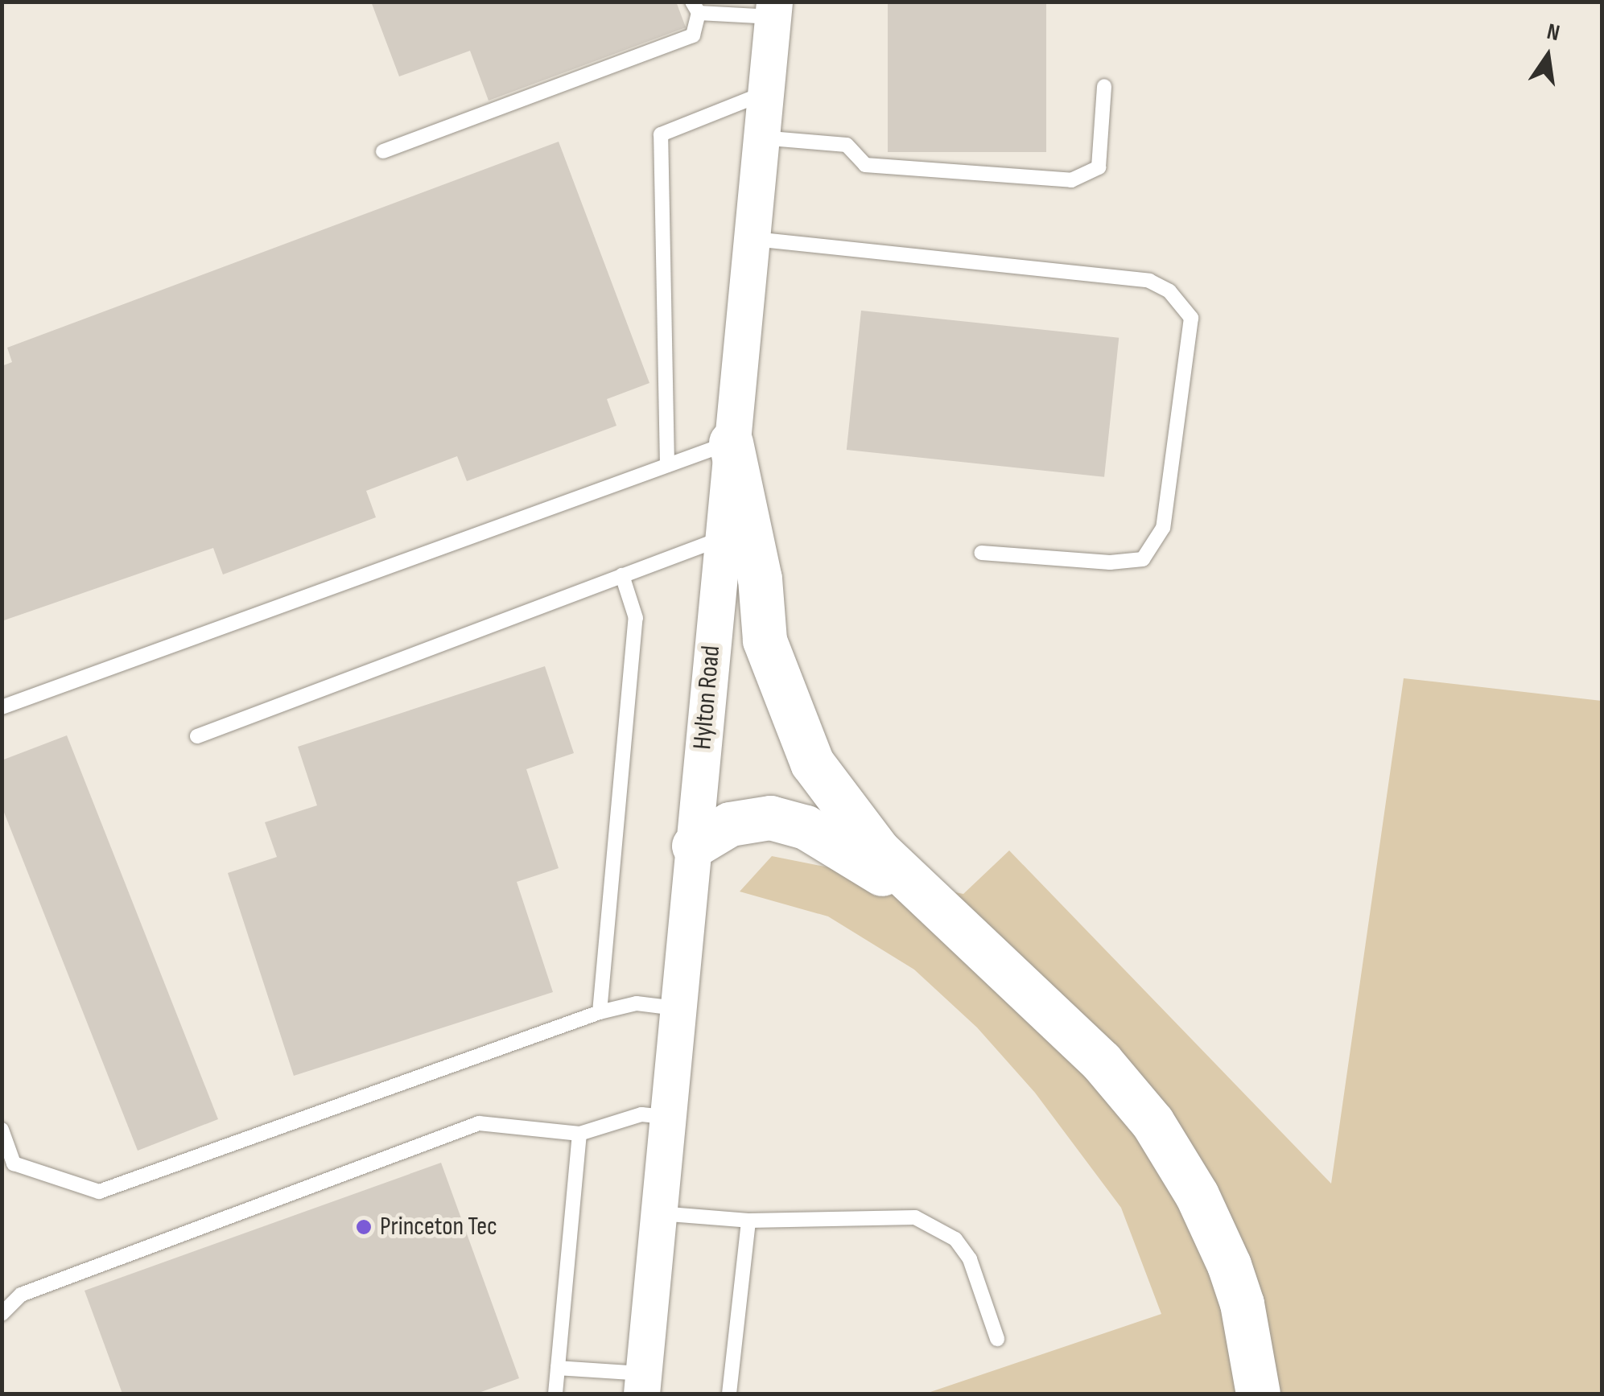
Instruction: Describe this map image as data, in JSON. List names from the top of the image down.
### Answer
{
  "streets": {
    "street": ["Hylton Road"]
  },
  "places": ["Princeton Tec"],
  "north": "top"
}
